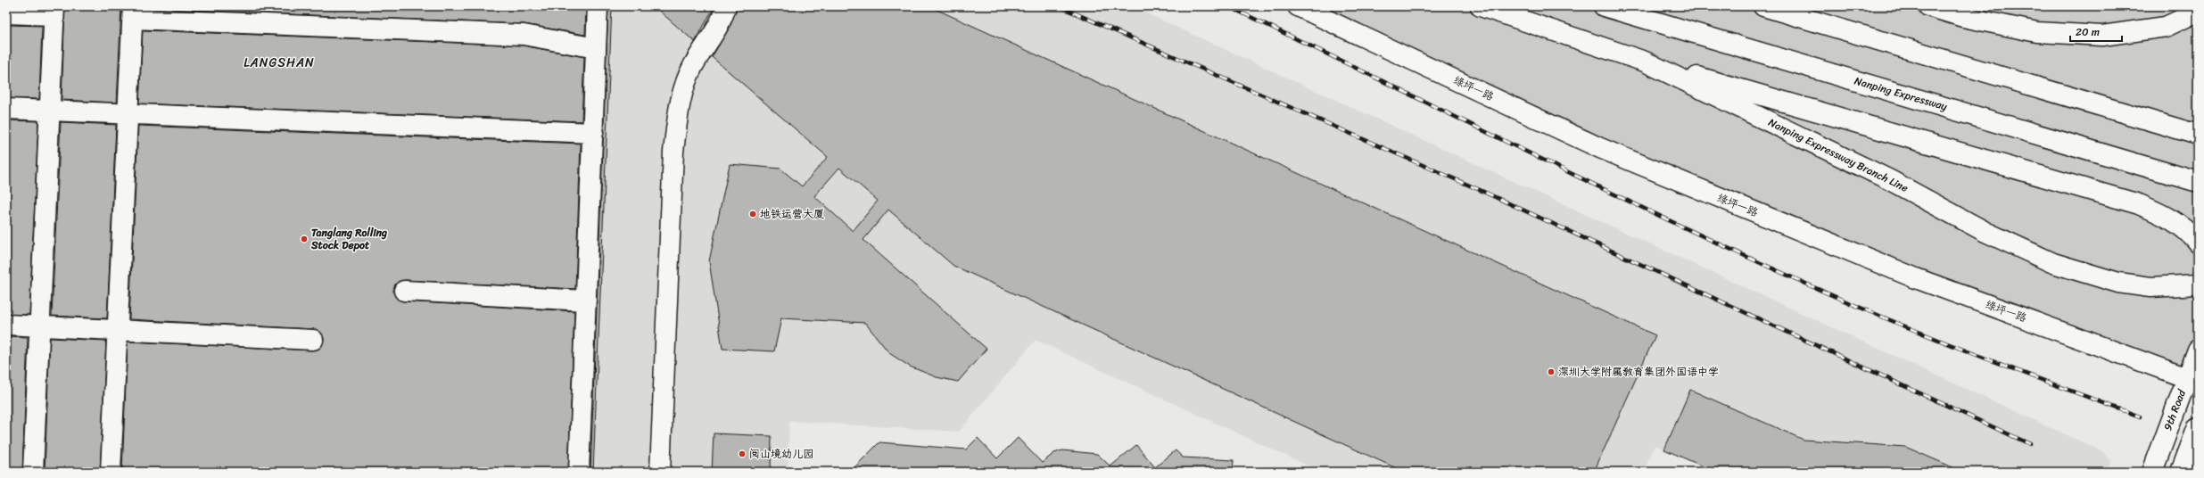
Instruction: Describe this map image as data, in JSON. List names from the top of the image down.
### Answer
{
  "streets": {
    "main road": [
      "绿坪一路",
      "Nanping Expressway",
      "Nanping Expressway Branch Line",
      "9th Road"
    ]
  },
  "crossings": [
    ["绿坪一路", "9th Road"]
  ],
  "districts": ["LANGSHAN"],
  "places": [
    "地铁运营大厦",
    "Tanglang Rolling Stock Depot",
    "深圳大学附属教育集团外国语中学",
    "阅山境幼儿园"
  ],
  "scale_bar": "20 m"
}
